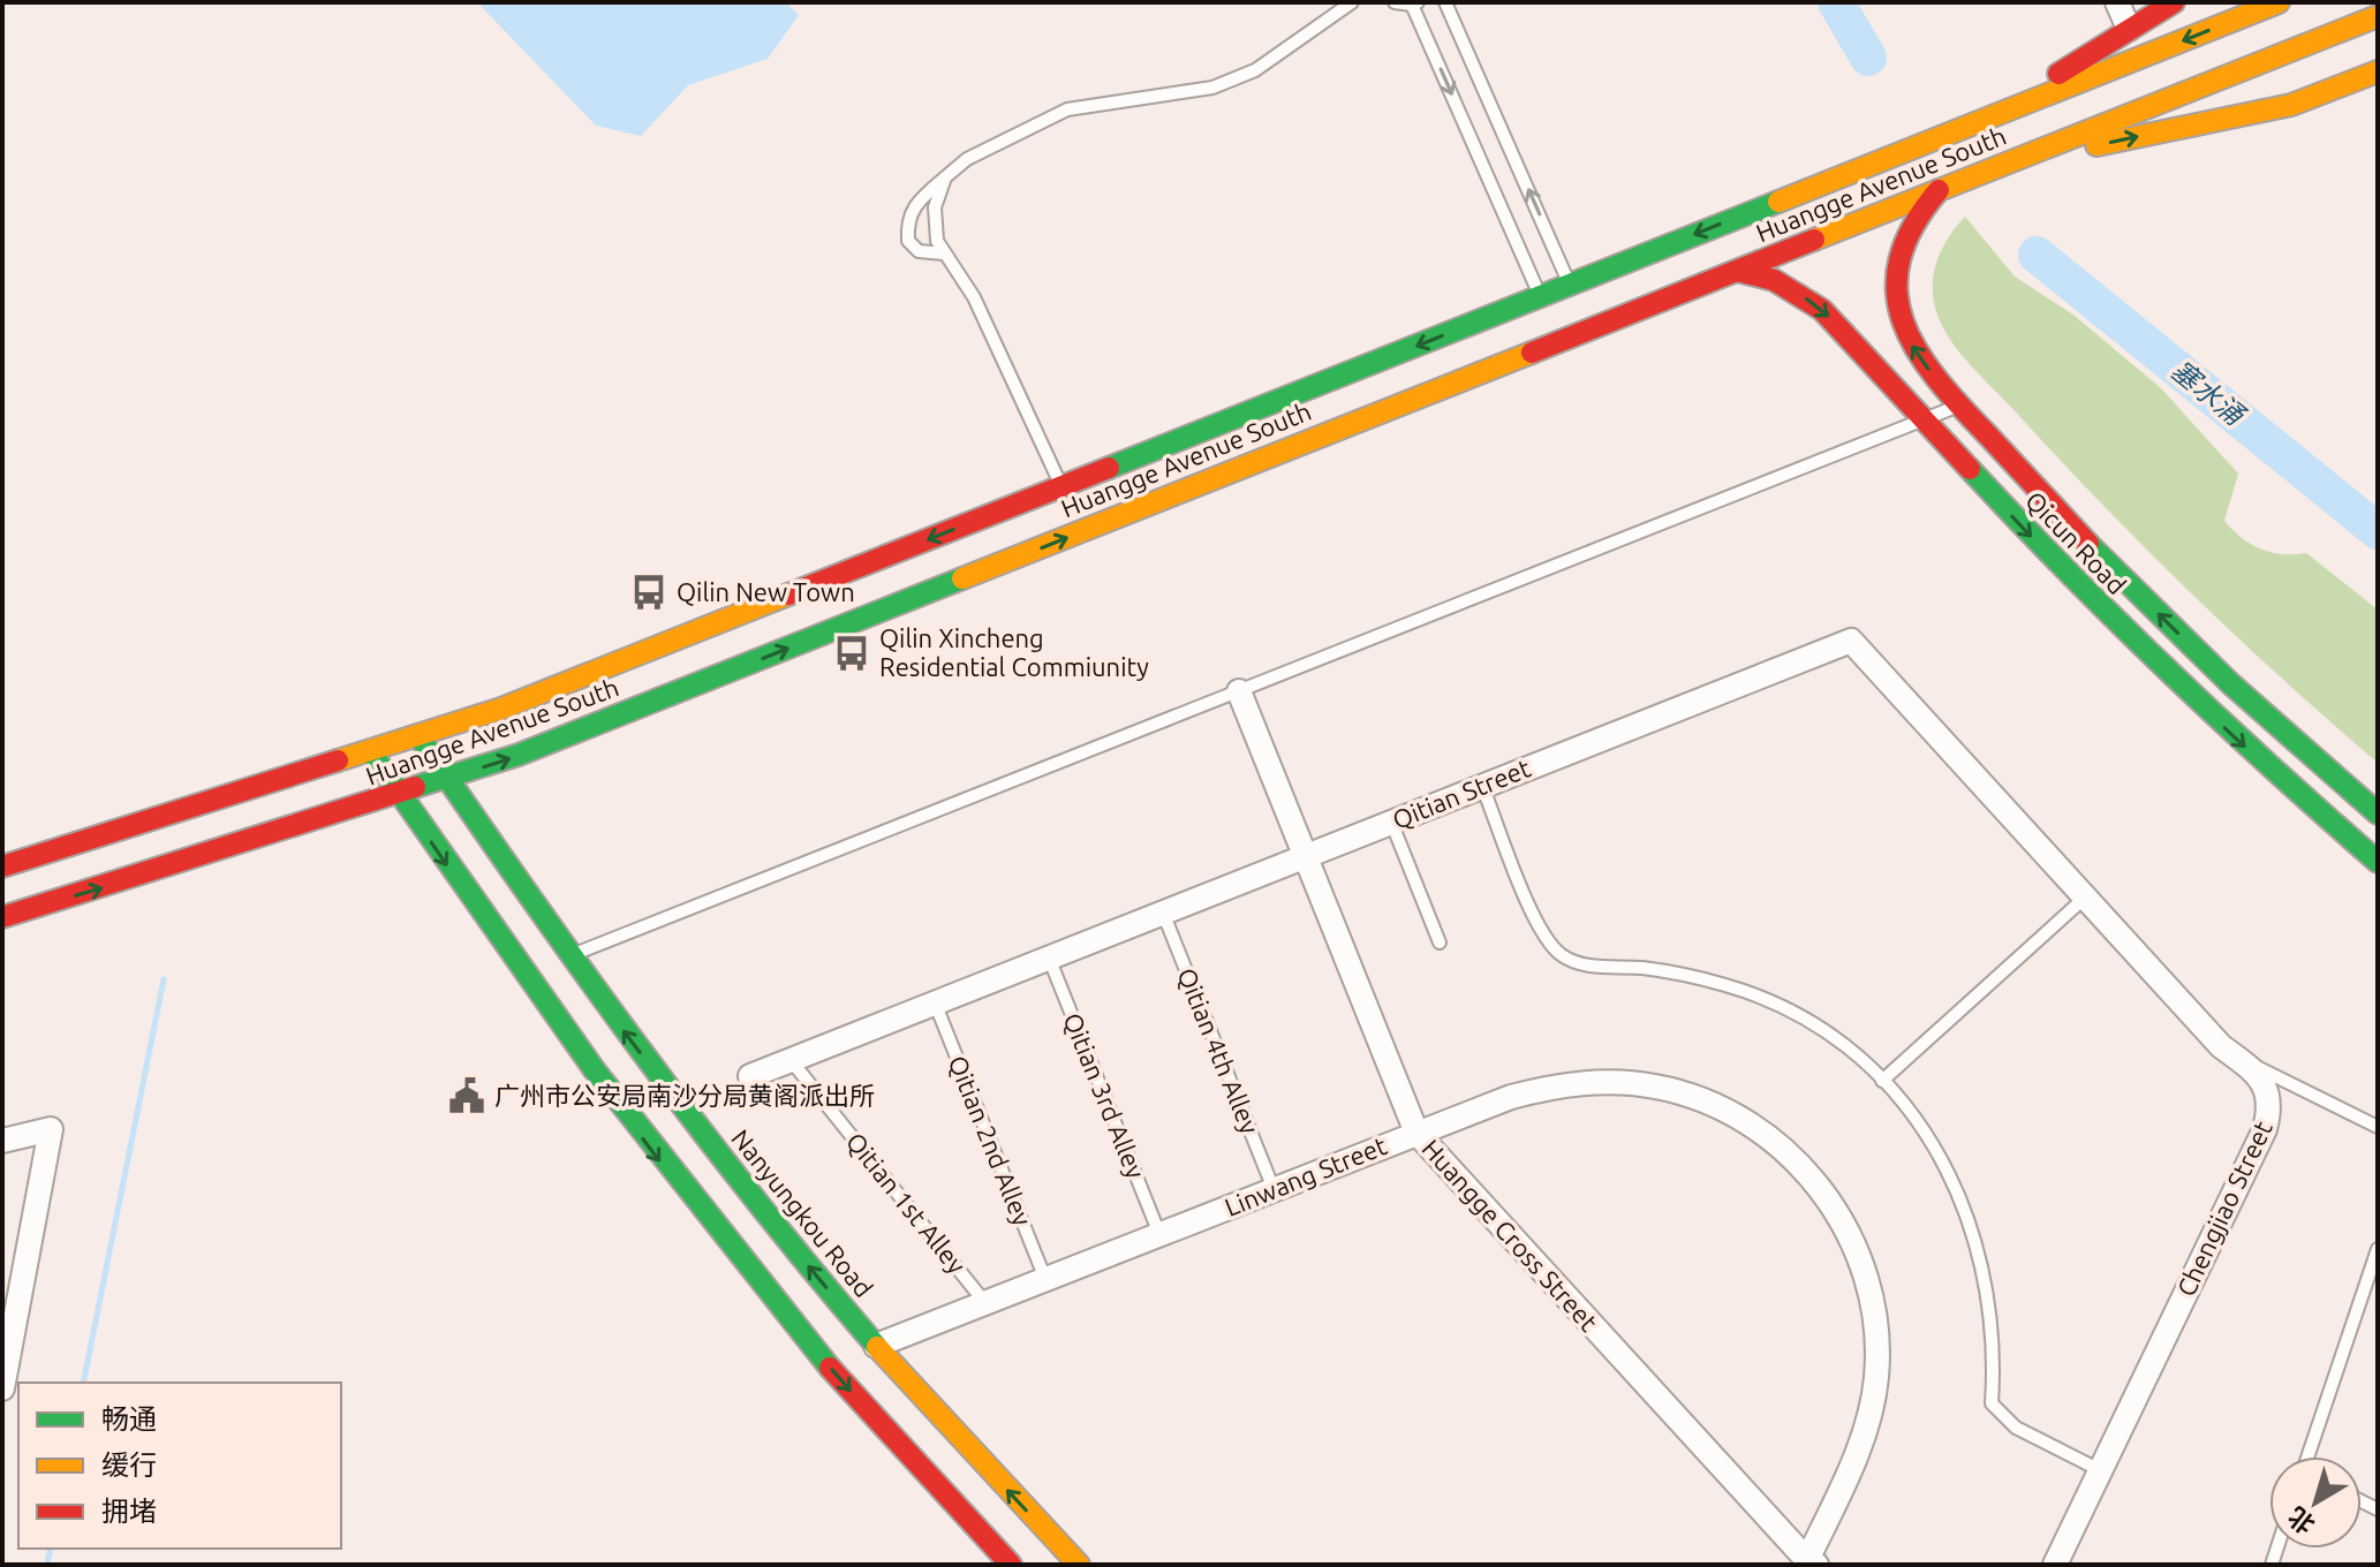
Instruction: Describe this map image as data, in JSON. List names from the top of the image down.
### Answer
{
  "streets": {
    "main road": ["Huangge Avenue South", "Qicun Road", "Nanyungkou Road"],
    "street": [
      "Qitian Street",
      "Linwang Street",
      "Chengjiao Street",
      "Huangge Cross Street"
    ],
    "lane": [
      "Qitian 4th Alley",
      "Qitian 3rd Alley",
      "Qitian 2nd Alley",
      "Qitian 1st Alley"
    ]
  },
  "crossings": [
    ["Huangge Avenue South", "Qicun Road"],
    ["Huangge Avenue South", "Nanyungkou Road"],
    ["Qitian Street", "Qitian 4th Alley"],
    ["Qitian Street", "Qitian 3rd Alley"],
    ["Qitian Street", "Qitian 2nd Alley"],
    ["Qitian Street", "Qitian 1st Alley"],
    ["Qitian Street", "Chengjiao Street"],
    ["Qitian Street", "Huangge Cross Street"],
    ["Qitian 4th Alley", "Linwang Street"],
    ["Qitian 3rd Alley", "Linwang Street"],
    ["Qitian 2nd Alley", "Linwang Street"],
    ["Linwang Street", "Qitian 1st Alley"],
    ["Linwang Street", "Nanyungkou Road"],
    ["Linwang Street", "Huangge Cross Street"]
  ],
  "water": ["塞水涌"],
  "places": {
    "bus stop": ["Qilin New Town", "Qilin Xincheng Residential Commiunity"],
    "public building": ["广州市公安局南沙分局黄阁派出所"]
  },
  "legend": ["畅通", "缓行", "拥堵"],
  "north": "bottom left"
}
